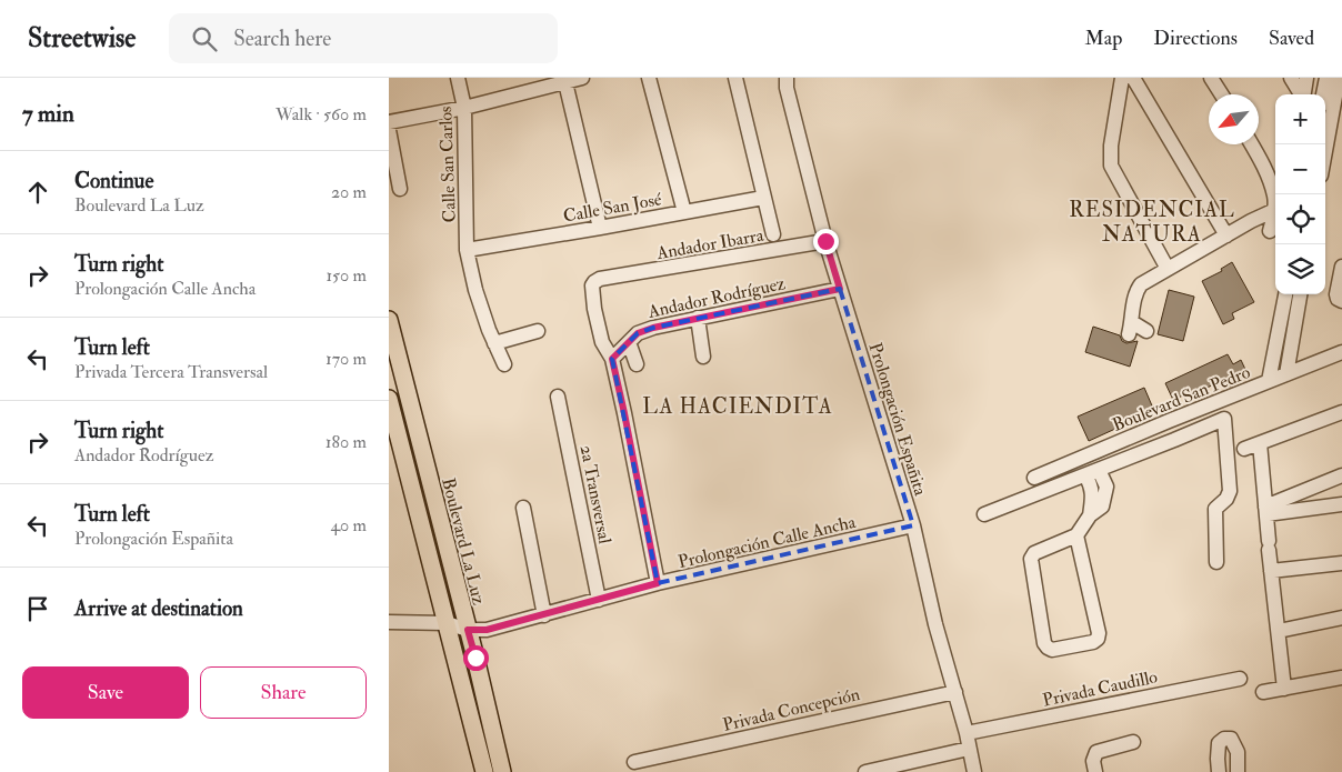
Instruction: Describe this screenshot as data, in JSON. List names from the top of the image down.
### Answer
{
  "streets": {
    "main road": ["Boulevard La Luz"],
    "street": [
      "Calle San Carlos",
      "Calle San José",
      "Andador Ibarra",
      "Andador Rodríguez",
      "Boulevard San Pedro",
      "Prolongación Españita",
      "2a Transversal",
      "Prolongación Calle Ancha",
      "Privada Caudillo",
      "Privada Concepción"
    ]
  },
  "crossings": [
    ["Calle San Carlos", "Calle San José"],
    ["Andador Ibarra", "Andador Rodríguez"],
    ["Andador Ibarra", "Prolongación Españita"],
    ["Andador Rodríguez", "Prolongación Españita"],
    ["Prolongación Españita", "Prolongación Calle Ancha"],
    ["Prolongación Españita", "Privada Caudillo"],
    ["Prolongación Españita", "Privada Concepción"],
    ["2a Transversal", "Prolongación Calle Ancha"],
    ["Boulevard La Luz", "Prolongación Calle Ancha"]
  ],
  "districts": ["RESIDENCIAL NATURA", "LA HACIENDITA"],
  "north": "bottom left",
  "page": {
    "header": "Streetwise",
    "search": "Search here",
    "nav": ["Map", "Directions", "Saved"],
    "heading": ["7 min", "Walk · 560 m"],
    "map_buttons": ["+", "−"],
    "list": [
      ["Continue", "Boulevard La Luz", "20 m"],
      ["Turn right", "Prolongación Calle Ancha", "150 m"],
      ["Turn left", "Privada Tercera Transversal", "170 m"],
      ["Turn right", "Andador Rodríguez", "180 m"],
      ["Turn left", "Prolongación Españita", "40 m"],
      "Arrive at destination"
    ],
    "buttons": ["Save", "Share"]
  }
}
